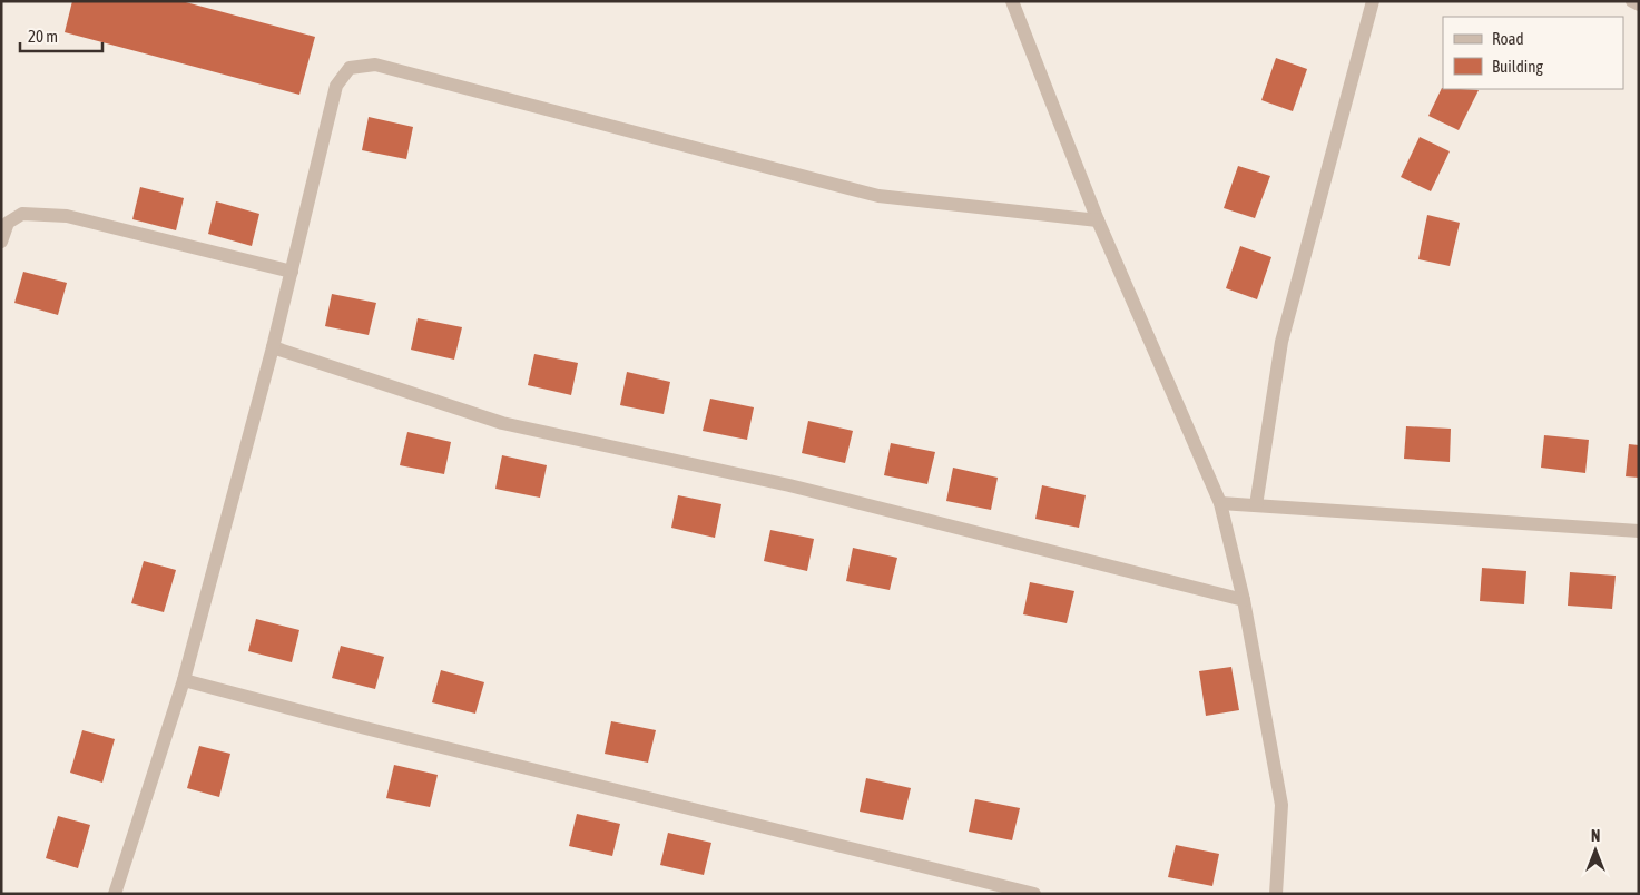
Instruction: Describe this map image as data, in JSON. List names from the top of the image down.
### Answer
{
  "legend": ["Road", "Building"],
  "scale_bar": "20 m",
  "north": "top"
}
